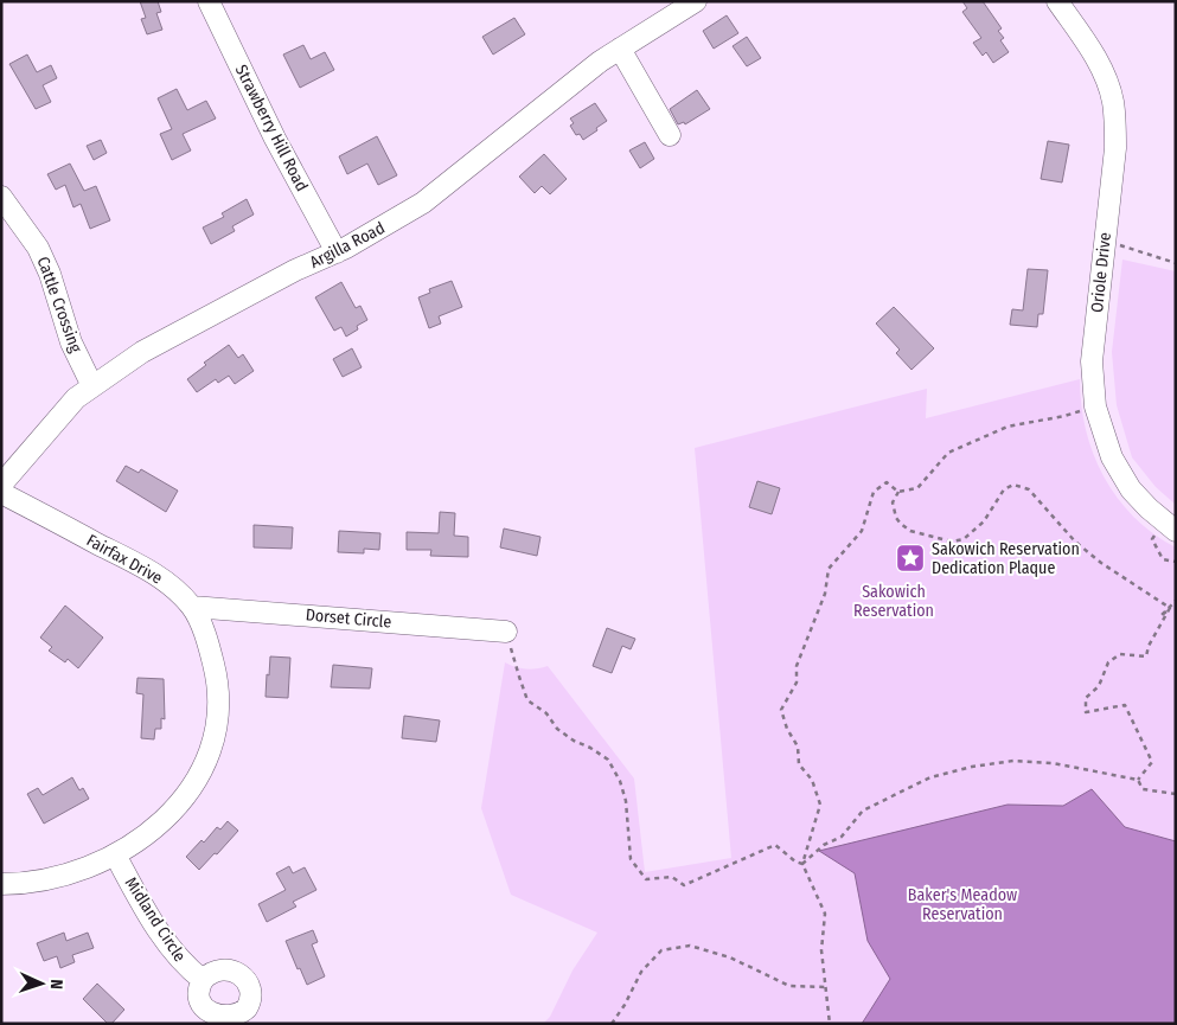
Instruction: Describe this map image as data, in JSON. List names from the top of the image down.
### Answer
{
  "streets": {
    "street": [
      "Strawberry Hill Road",
      "Argilla Road",
      "Oriole Drive",
      "Cattle Crossing",
      "Fairfax Drive",
      "Dorset Circle",
      "Midland Circle"
    ]
  },
  "crossings": [
    ["Strawberry Hill Road", "Argilla Road"],
    ["Argilla Road", "Cattle Crossing"],
    ["Fairfax Drive", "Dorset Circle"],
    ["Fairfax Drive", "Midland Circle"]
  ],
  "parks": ["Sakowich Reservation", "Baker's Meadow Reservation"],
  "places": {
    "place": ["Sakowich Reservation Dedication Plaque"]
  },
  "north": "right"
}
